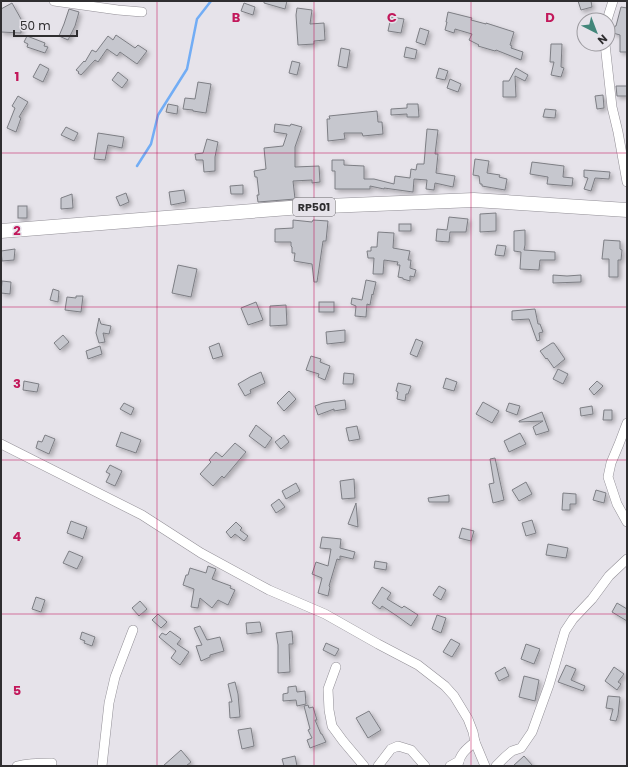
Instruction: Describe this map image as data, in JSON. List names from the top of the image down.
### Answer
{
  "streets": {
    "main road": ["RP501"]
  },
  "scale_bar": "50 m",
  "north": "bottom right",
  "grid": {
    "columns": ["B", "C", "D"],
    "rows": [
      "1",
      "2",
      "3",
      "4",
      "5"
    ]
  }
}
